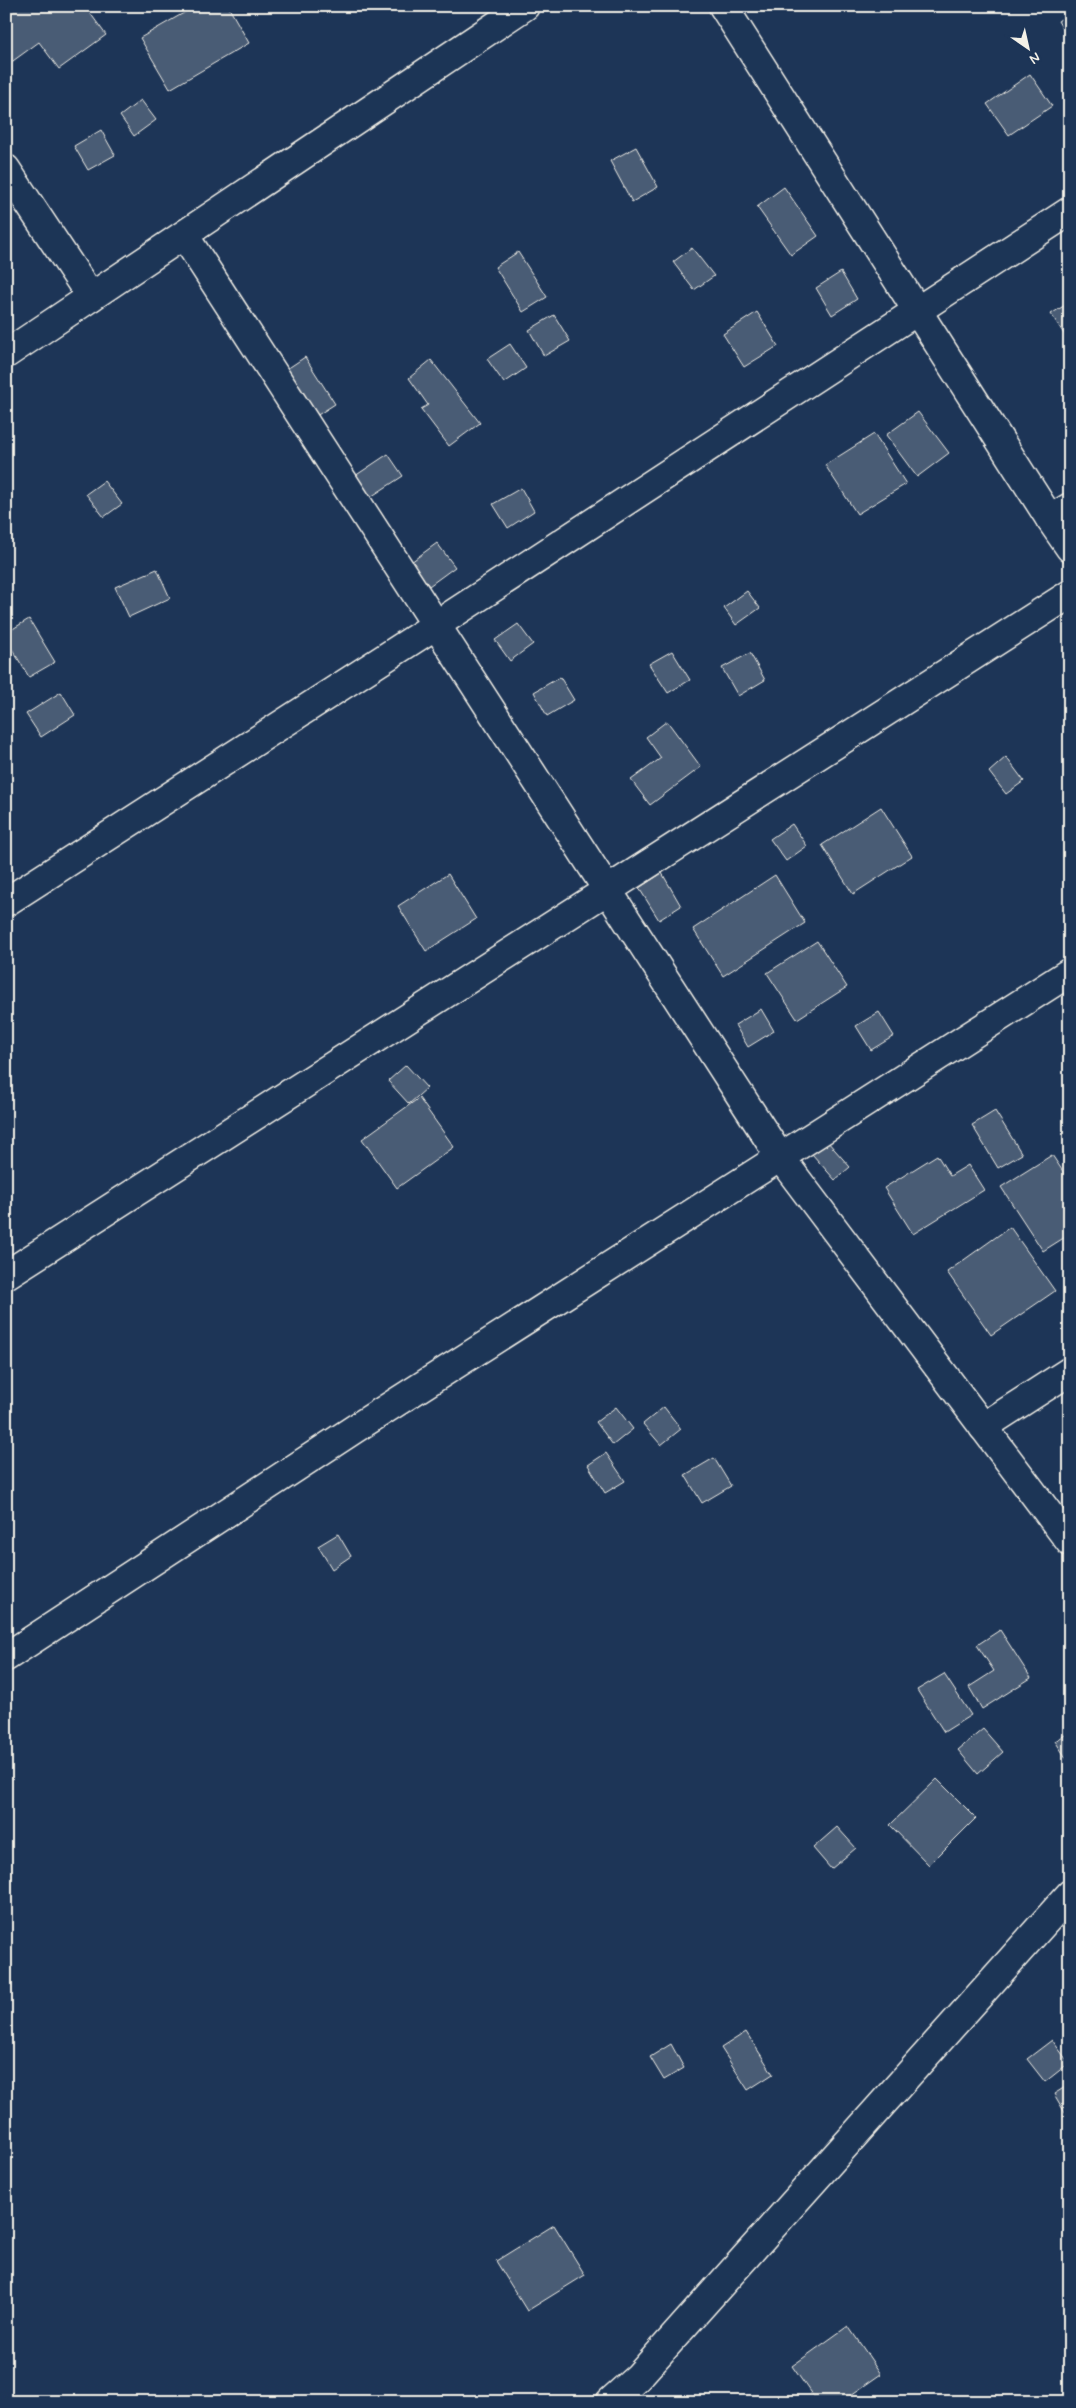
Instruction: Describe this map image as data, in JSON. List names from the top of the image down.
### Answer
{
  "north": "bottom right"
}
